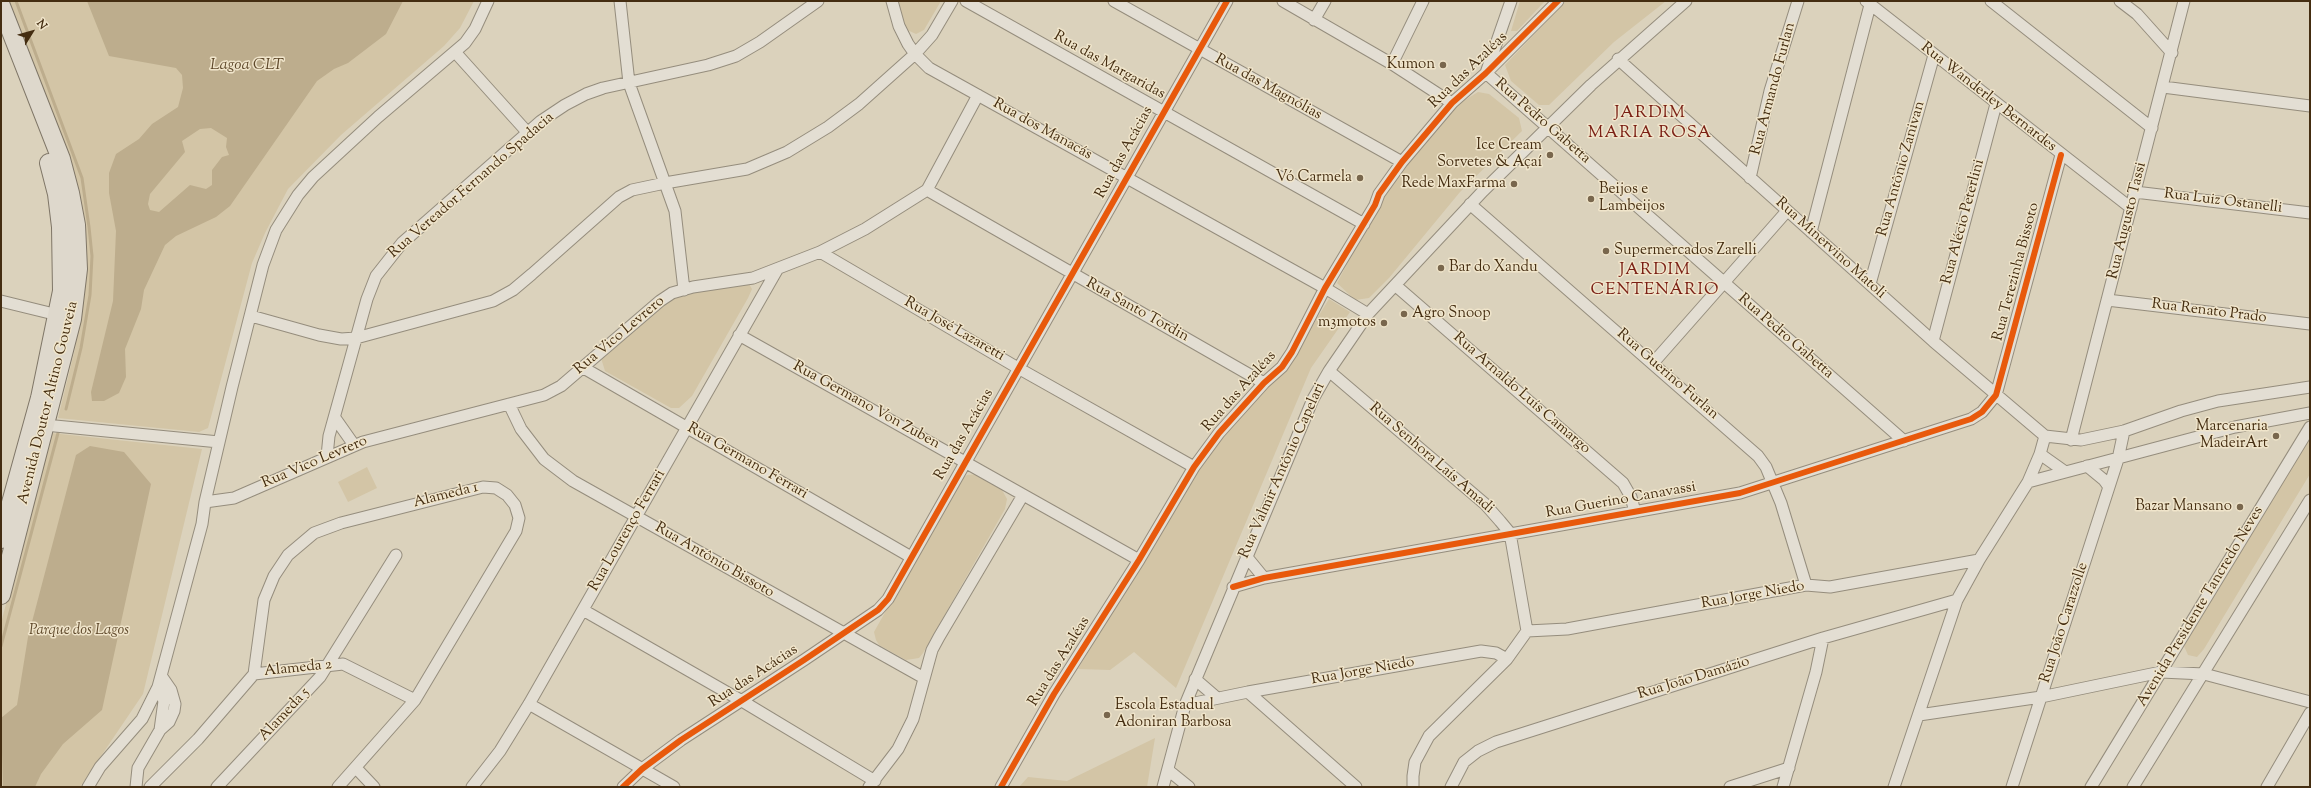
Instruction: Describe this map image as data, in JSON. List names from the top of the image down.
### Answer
{
  "streets": {
    "main road": ["Avenida Doutor Altino Gouveia"],
    "street": [
      "Rua das Margaridas",
      "Rua das Azaléas",
      "Rua das Magnólias",
      "Rua Armando Furlan",
      "Rua Wanderley Bernardes",
      "Rua Pedro Gabetta",
      "Rua dos Manacás",
      "Rua das Acácias",
      "Rua Antônio Zanivan",
      "Rua Vereador Fernando Spadacia",
      "Rua Luiz Ostanelli",
      "Rua Augusto Tassi",
      "Rua Alécio Peterlini",
      "Rua Minervino Matoli",
      "Rua Terezinha Bissoto",
      "Rua Santo Tordin",
      "Rua Renato Prado",
      "Rua José Lazaretti",
      "Rua Vico Levrero",
      "Rua Guerino Furlan",
      "Rua Arnaldo Luís Camargo",
      "Rua Germano Von Zuben",
      "Rua Senhora Laís Amadi",
      "Rua Germano Ferrari",
      "Rua Valmir Antônio Capelari",
      "Alameda 1",
      "Rua Guerino Canavassi",
      "Rua Lourenço Ferrari",
      "Rua Antônio Bissoto",
      "Rua Jorge Niedo",
      "Avenida Presidente Tancredo Neves",
      "Rua João Carazzolle",
      "Alameda 2",
      "Rua João Damázio",
      "Alameda 5"
    ]
  },
  "crossings": [
    ["Rua das Margaridas", "Rua das Azaléas"],
    ["Rua das Margaridas", "Rua das Acácias"],
    ["Rua das Azaléas", "Rua das Magnólias"],
    ["Rua das Azaléas", "Rua Pedro Gabetta"],
    ["Rua das Azaléas", "Rua dos Manacás"],
    ["Rua das Azaléas", "Rua Santo Tordin"],
    ["Rua das Azaléas", "Rua José Lazaretti"],
    ["Rua das Azaléas", "Rua Germano Von Zuben"],
    ["Rua das Magnólias", "Rua das Acácias"],
    ["Rua Armando Furlan", "Rua Minervino Matoli"],
    ["Rua Wanderley Bernardes", "Rua Antônio Zanivan"],
    ["Rua Wanderley Bernardes", "Rua Augusto Tassi"],
    ["Rua Wanderley Bernardes", "Rua Alécio Peterlini"],
    ["Rua Wanderley Bernardes", "Rua Terezinha Bissoto"],
    ["Rua Pedro Gabetta", "Rua Valmir Antônio Capelari"],
    ["Rua Pedro Gabetta", "Rua Guerino Canavassi"],
    ["Rua dos Manacás", "Rua das Acácias"],
    ["Rua dos Manacás", "Rua Vico Levrero"],
    ["Rua dos Manacás", "Rua Valmir Antônio Capelari"],
    ["Rua das Acácias", "Rua Santo Tordin"],
    ["Rua das Acácias", "Rua José Lazaretti"],
    ["Rua das Acácias", "Rua Germano Von Zuben"],
    ["Rua das Acácias", "Rua Germano Ferrari"],
    ["Rua das Acácias", "Rua Antônio Bissoto"],
    ["Rua Antônio Zanivan", "Rua Minervino Matoli"],
    ["Rua Vereador Fernando Spadacia", "Rua Vico Levrero"],
    ["Rua Luiz Ostanelli", "Rua Augusto Tassi"],
    ["Rua Augusto Tassi", "Rua Renato Prado"],
    ["Rua Alécio Peterlini", "Rua Minervino Matoli"],
    ["Rua Minervino Matoli", "Rua Terezinha Bissoto"],
    ["Rua Minervino Matoli", "Rua Valmir Antônio Capelari"],
    ["Rua Minervino Matoli", "Rua Guerino Canavassi"],
    ["Rua Terezinha Bissoto", "Rua Guerino Canavassi"],
    ["Rua Santo Tordin", "Rua Vico Levrero"],
    ["Rua José Lazaretti", "Rua Vico Levrero"],
    ["Rua Vico Levrero", "Rua Germano Ferrari"],
    ["Rua Vico Levrero", "Rua Lourenço Ferrari"],
    ["Rua Vico Levrero", "Rua Antônio Bissoto"],
    ["Rua Guerino Furlan", "Rua Valmir Antônio Capelari"],
    ["Rua Guerino Furlan", "Rua Guerino Canavassi"],
    ["Rua Guerino Furlan", "Rua Jorge Niedo"],
    ["Rua Arnaldo Luís Camargo", "Rua Valmir Antônio Capelari"],
    ["Rua Arnaldo Luís Camargo", "Rua Guerino Canavassi"],
    ["Rua Germano Von Zuben", "Rua Lourenço Ferrari"],
    ["Rua Senhora Laís Amadi", "Rua Valmir Antônio Capelari"],
    ["Rua Senhora Laís Amadi", "Rua Guerino Canavassi"],
    ["Rua Senhora Laís Amadi", "Rua Jorge Niedo"],
    ["Rua Germano Ferrari", "Rua Lourenço Ferrari"],
    ["Rua Valmir Antônio Capelari", "Rua Guerino Canavassi"],
    ["Rua Valmir Antônio Capelari", "Rua Jorge Niedo"],
    ["Alameda 1", "Alameda 2"],
    ["Rua Lourenço Ferrari", "Rua Antônio Bissoto"],
    ["Alameda 2", "Alameda 5"]
  ],
  "districts": ["JARDIM MARIA ROSA", "JARDIM CENTENÁRIO"],
  "water": ["Lagoa CLT"],
  "parks": ["Parque dos Lagos"],
  "places": [
    "Kumon",
    "Ice Cream Sorvetes & Açaí",
    "Vó Carmela",
    "Rede MaxFarma",
    "Beijos e Lambeijos",
    "Supermercados Zarelli",
    "Bar do Xandu",
    "Agro Snoop",
    "m3motos",
    "Marcenaria MadeirArt",
    "Bazar Mansano",
    "Escola Estadual Adoniran Barbosa"
  ],
  "north": "top right"
}
